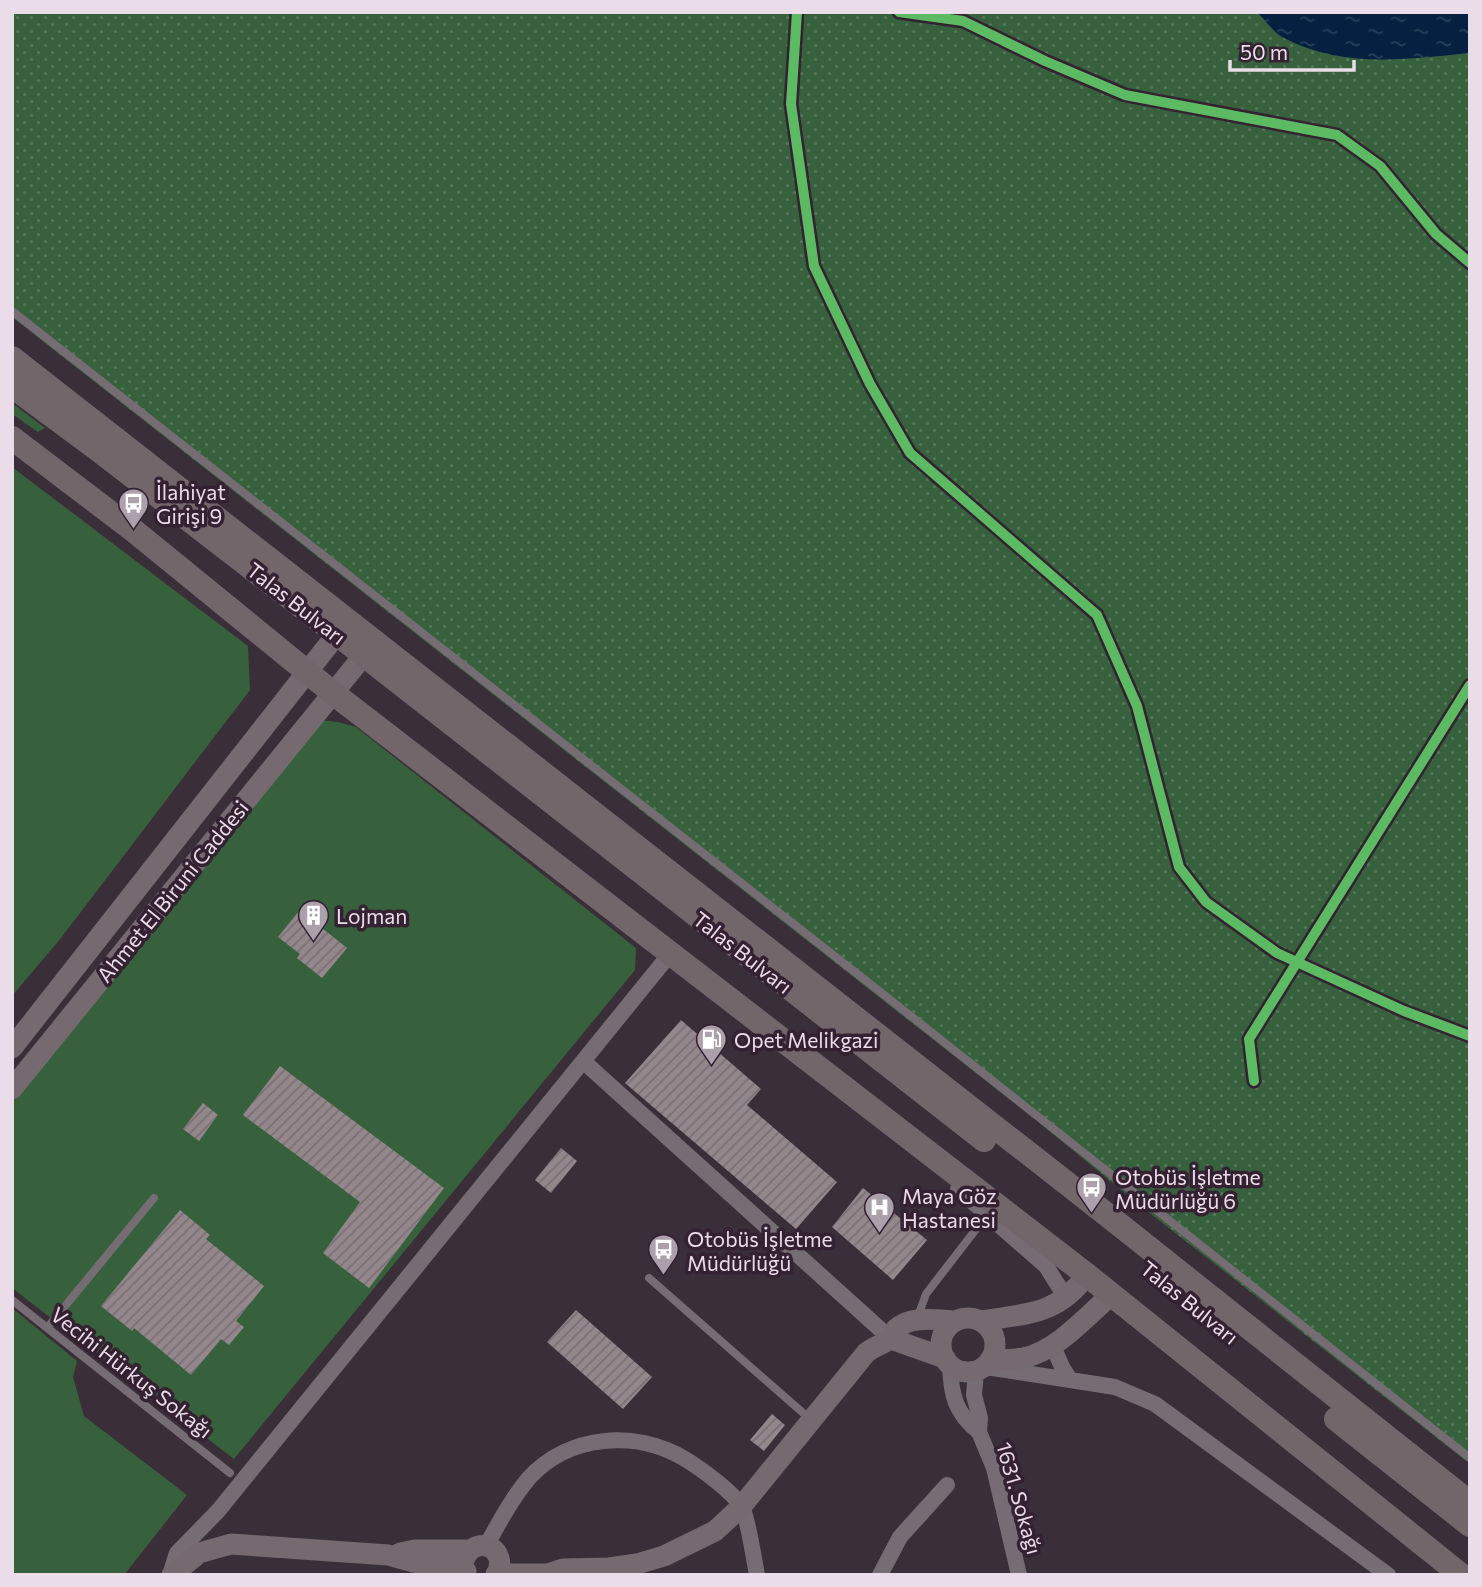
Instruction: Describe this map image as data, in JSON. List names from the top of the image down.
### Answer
{
  "streets": {
    "main road": ["Talas Bulvarı"],
    "street": ["Ahmet El Biruni Caddesi", "1631. Sokağı"],
    "lane": ["Vecihi Hürkuş Sokağı"]
  },
  "crossings": [
    ["Talas Bulvarı", "Ahmet El Biruni Caddesi"]
  ],
  "places": {
    "bus stop": ["İlahiyat Girişi 9", "Otobüs İşletme Müdürlüğü 6", "Otobüs İşletme Müdürlüğü"],
    "building": ["Lojman"],
    "fuel station": ["Opet Melikgazi"],
    "hospital": ["Maya Göz Hastanesi"]
  },
  "scale_bar": "50 m"
}
